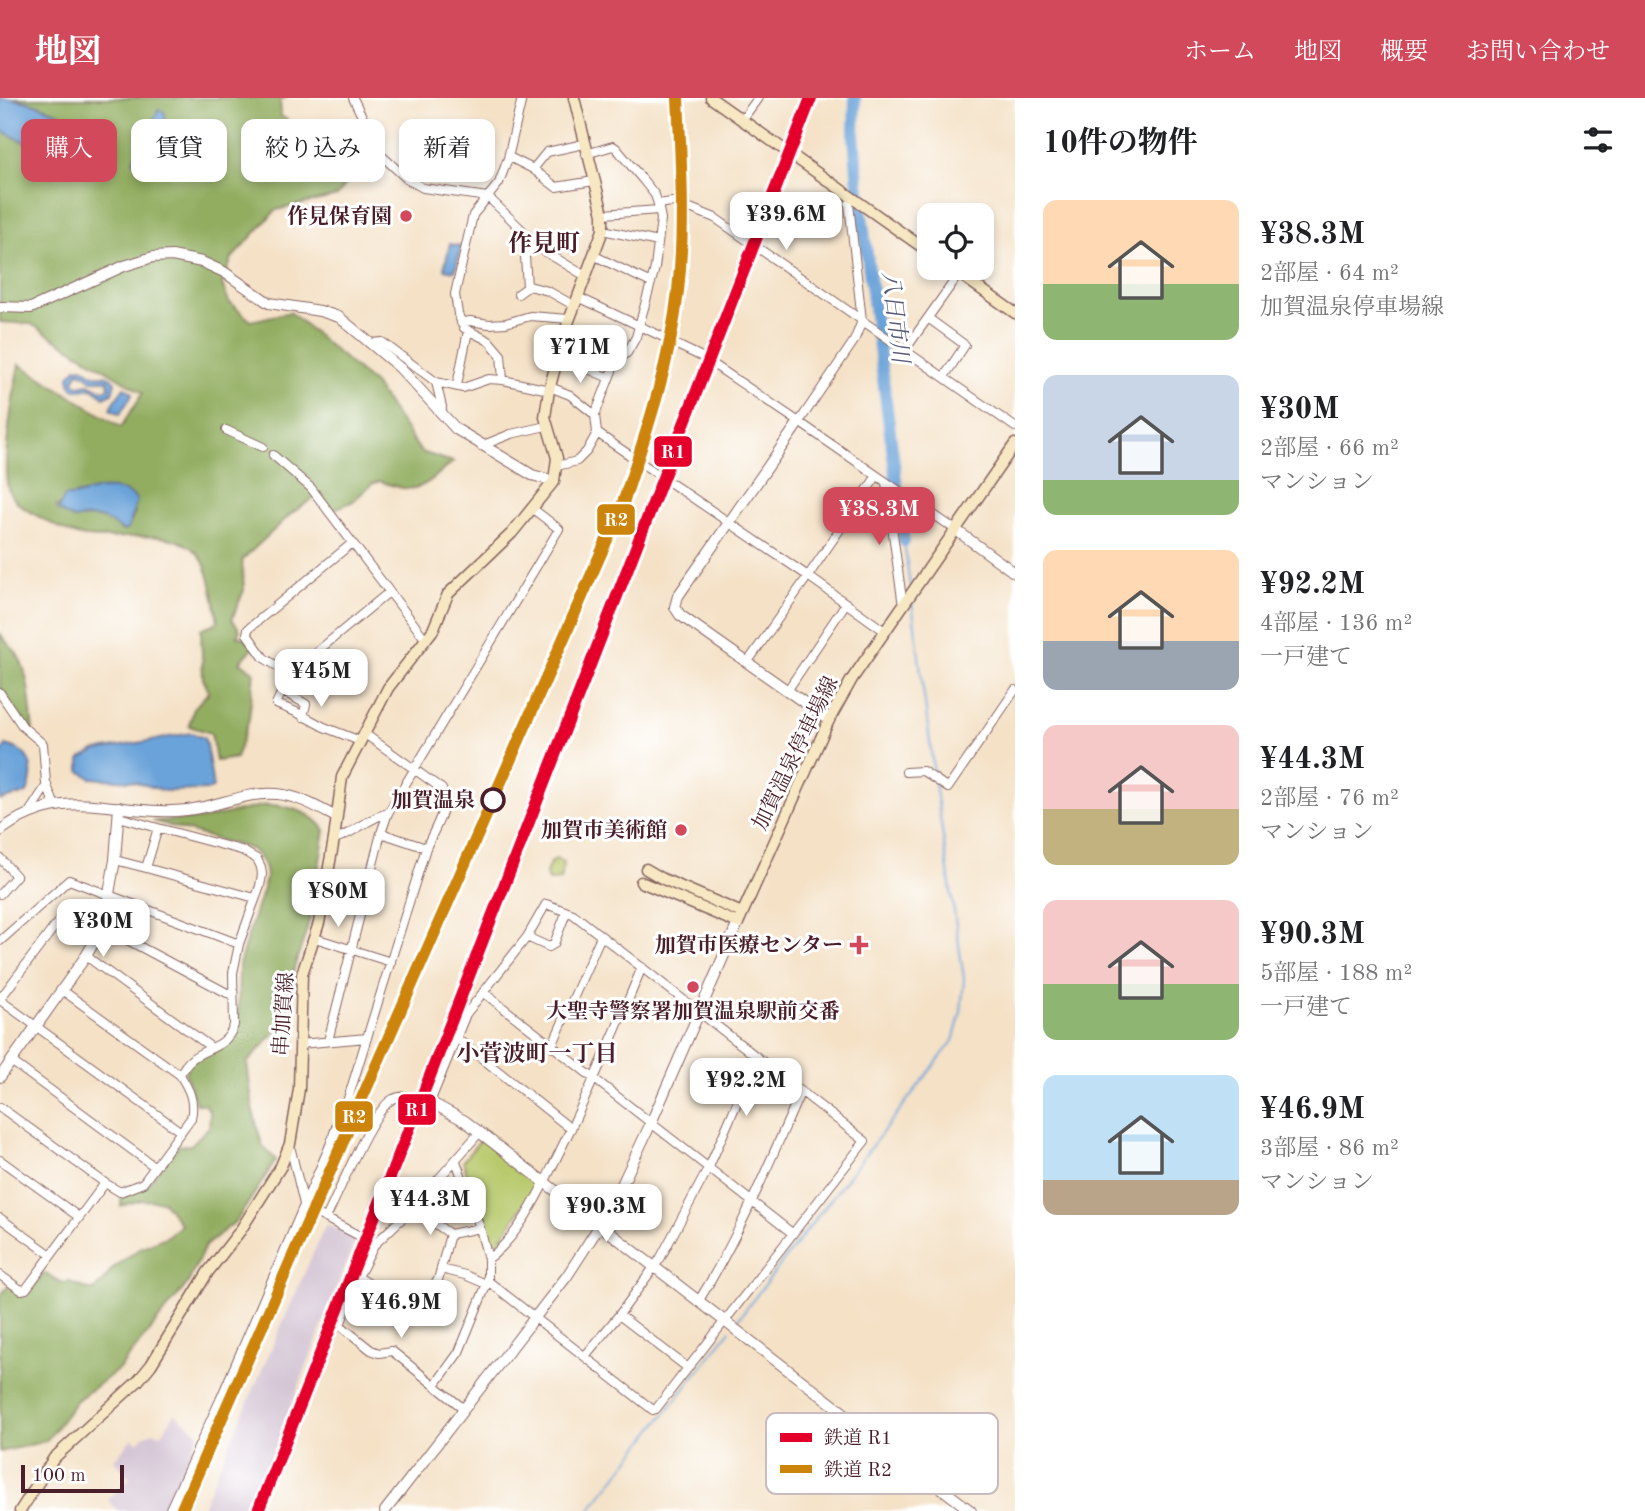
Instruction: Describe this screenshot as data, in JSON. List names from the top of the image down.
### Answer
{
  "streets": {
    "main road": ["加賀温泉停車場線", "串加賀線"]
  },
  "districts": ["作見町", "小菅波町一丁目"],
  "water": ["八日市川"],
  "places": {
    "other": [
      "作見保育園",
      "加賀温泉",
      "加賀市美術館",
      "大聖寺警察署加賀温泉駅前交番"
    ],
    "health": ["加賀市医療センター"]
  },
  "lines": ["rail line R1", "rail line R2"],
  "legend": ["鉄道 R1", "鉄道 R2"],
  "scale_bar": "100 m",
  "page": {
    "header": "地図",
    "nav": [
      "ホーム",
      "地図",
      "概要",
      "お問い合わせ"
    ],
    "heading": "10件の物件",
    "chip": [
      "購入",
      "賃貸",
      "絞り込み",
      "新着"
    ],
    "list": [
      {
        "name": "¥38.3M",
        "note": "2部屋 · 64 m² · 加賀温泉停車場線"
      },
      {
        "name": "¥30M",
        "note": "2部屋 · 66 m² · マンション"
      },
      {
        "name": "¥92.2M",
        "note": "4部屋 · 136 m² · 一戸建て"
      },
      {
        "name": "¥44.3M",
        "note": "2部屋 · 76 m² · マンション"
      },
      {
        "name": "¥90.3M",
        "note": "5部屋 · 188 m² · 一戸建て"
      },
      {
        "name": "¥46.9M",
        "note": "3部屋 · 86 m² · マンション"
      }
    ],
    "price": [
      "¥39.6M",
      "¥71M",
      "¥38.3M",
      "¥45M",
      "¥80M",
      "¥30M",
      "¥92.2M",
      "¥44.3M",
      "¥90.3M",
      "¥46.9M"
    ],
    "scale": "100 m"
  }
}
